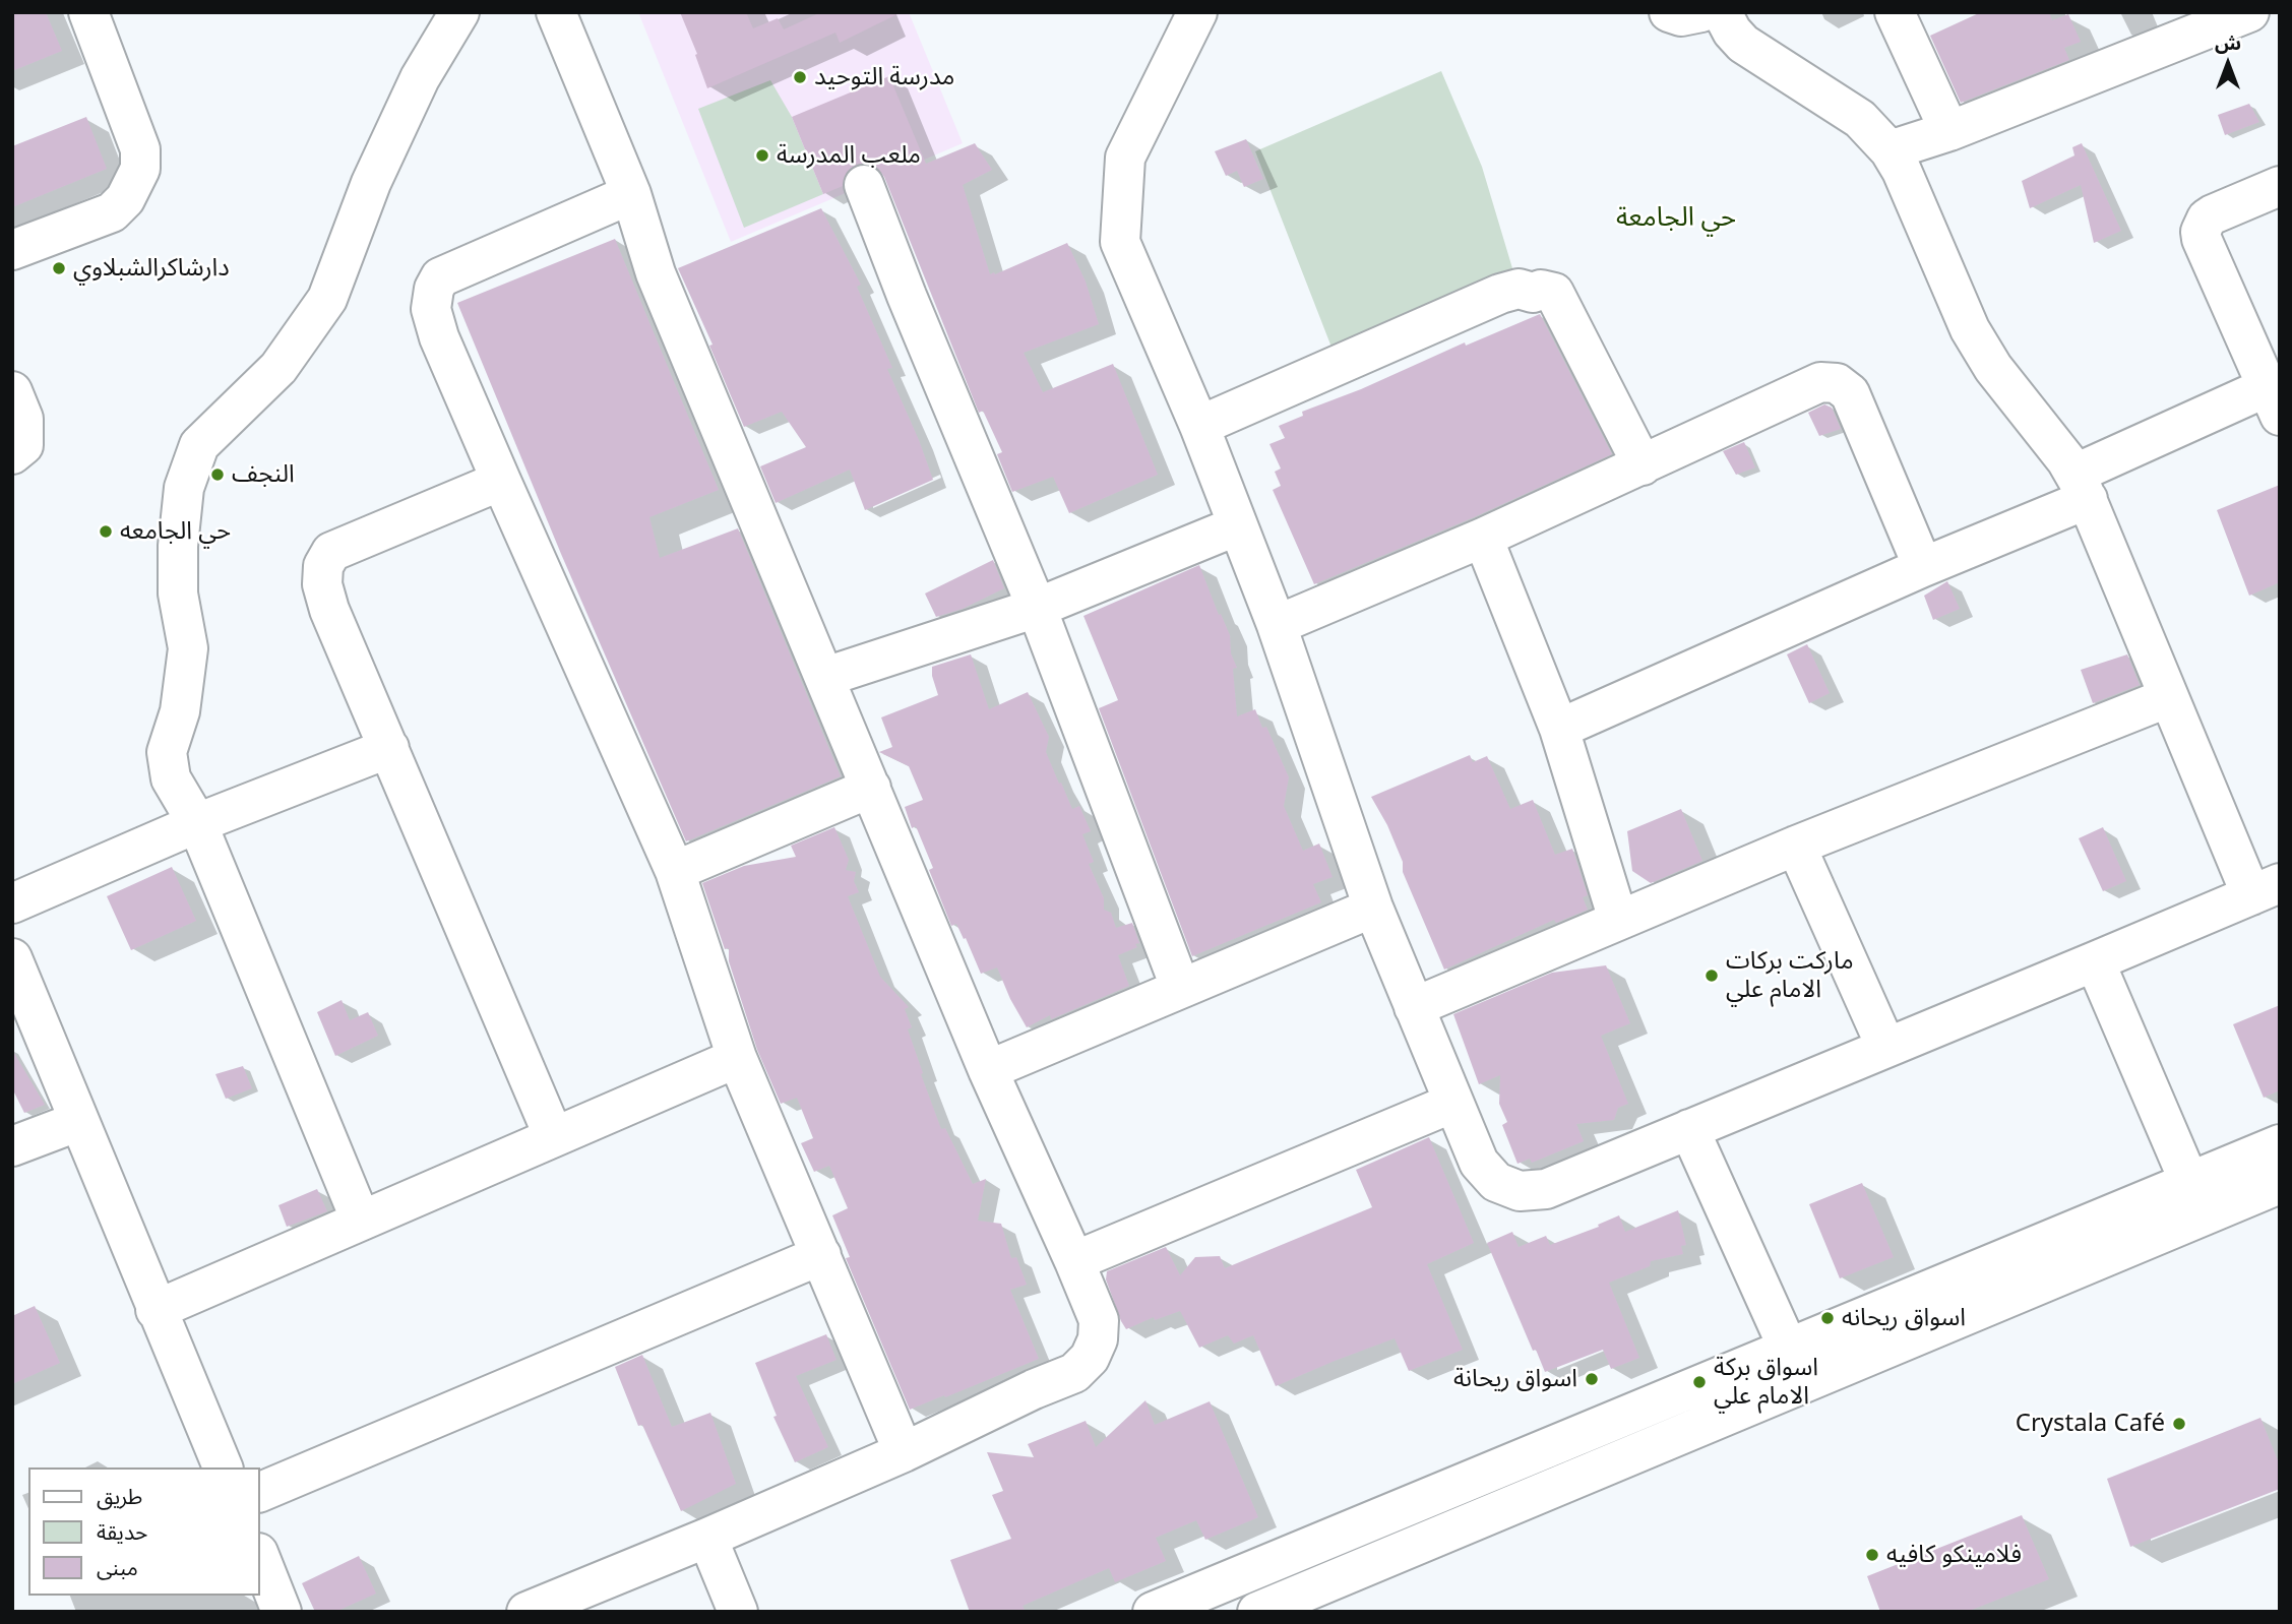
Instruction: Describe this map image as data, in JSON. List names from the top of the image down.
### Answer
{
  "districts": ["حي الجامعة"],
  "places": [
    "مدرسة التوحيد",
    "ملعب المدرسة",
    "دارشاكرالشبلاوي",
    "النجف",
    "حي الجامعه",
    "ماركت بركات الامام علي",
    "اسواق ريحانه",
    "اسواق ريحانة",
    "اسواق بركة الامام علي",
    "Crystala Café",
    "فلامينكو كافيه"
  ],
  "legend": ["طريق", "حديقة", "مبنى"],
  "north": "top"
}
